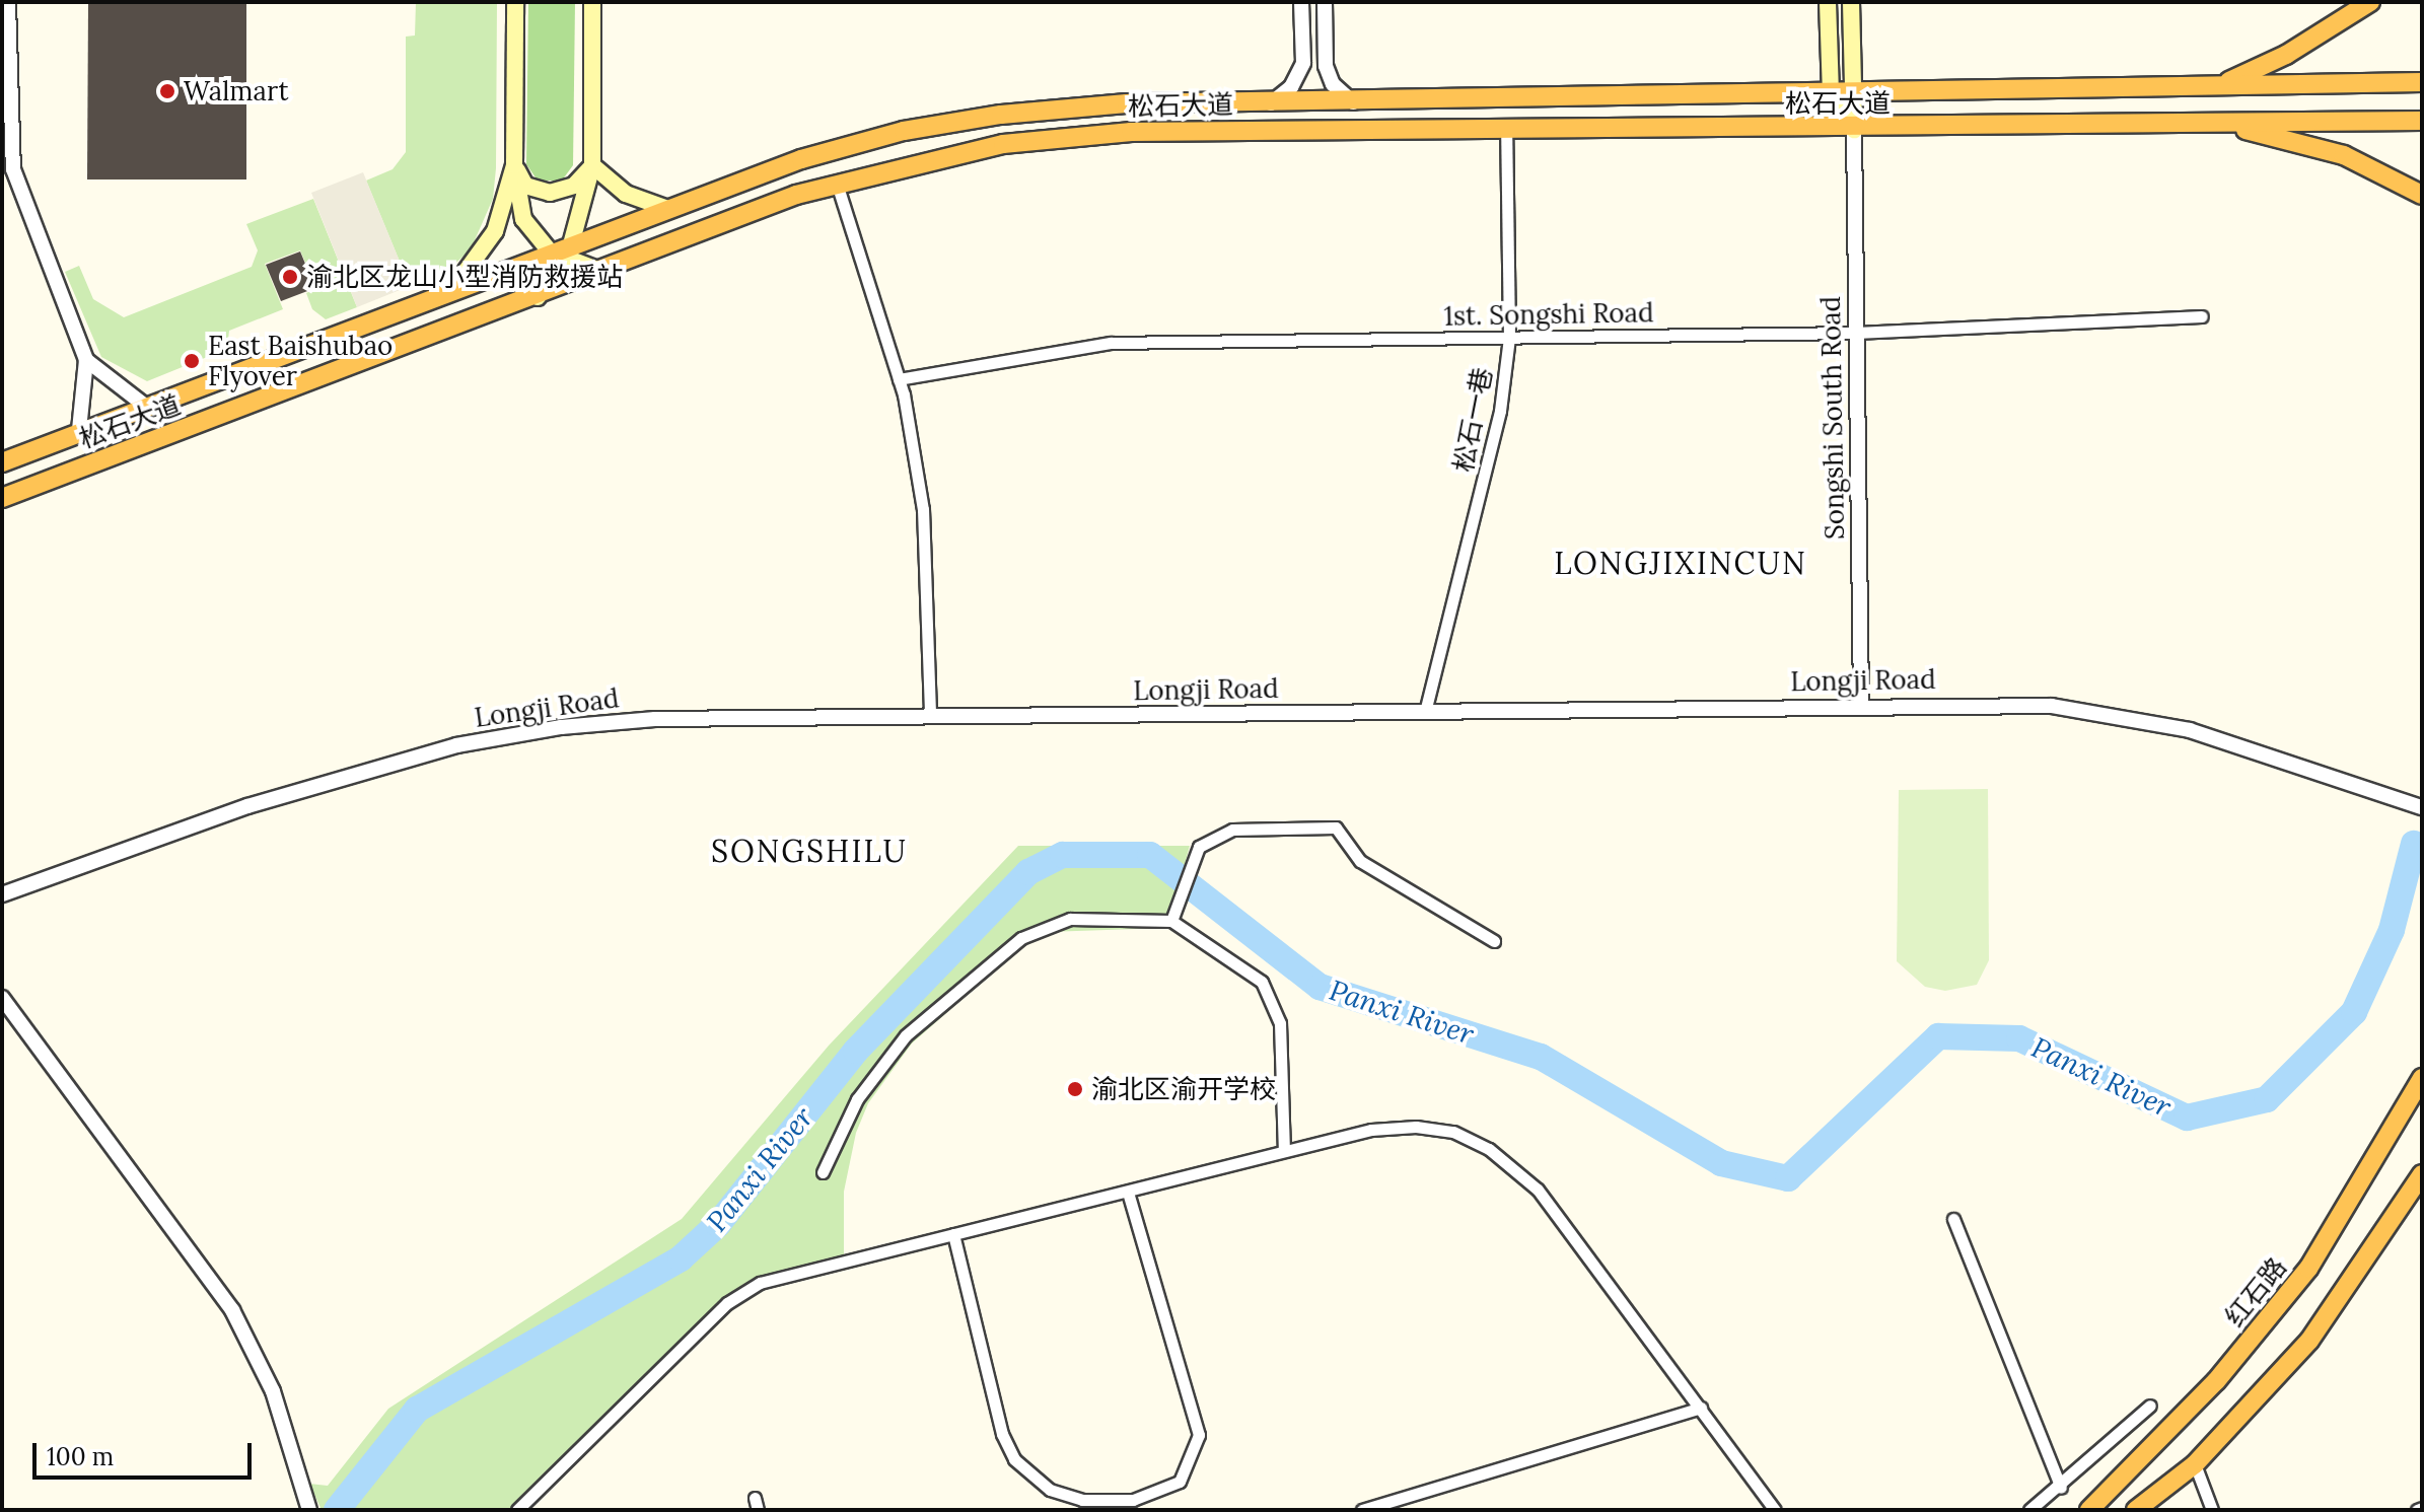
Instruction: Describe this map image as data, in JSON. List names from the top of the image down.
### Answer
{
  "streets": {
    "highway": ["松石大道", "红石路"],
    "street": [
      "1st. Songshi Road",
      "Songshi South Road",
      "松石一巷",
      "Longji Road"
    ]
  },
  "crossings": [
    ["松石大道", "Songshi South Road"],
    ["松石大道", "松石一巷"],
    ["1st. Songshi Road", "Songshi South Road"],
    ["1st. Songshi Road", "松石一巷"],
    ["Songshi South Road", "Longji Road"],
    ["松石一巷", "Longji Road"]
  ],
  "districts": ["LONGJIXINCUN", "SONGSHILU"],
  "water": ["Panxi River"],
  "places": [
    "Walmart",
    "渝北区龙山小型消防救援站",
    "East Baishubao Flyover",
    "渝北区渝开学校"
  ],
  "scale_bar": "100 m"
}
